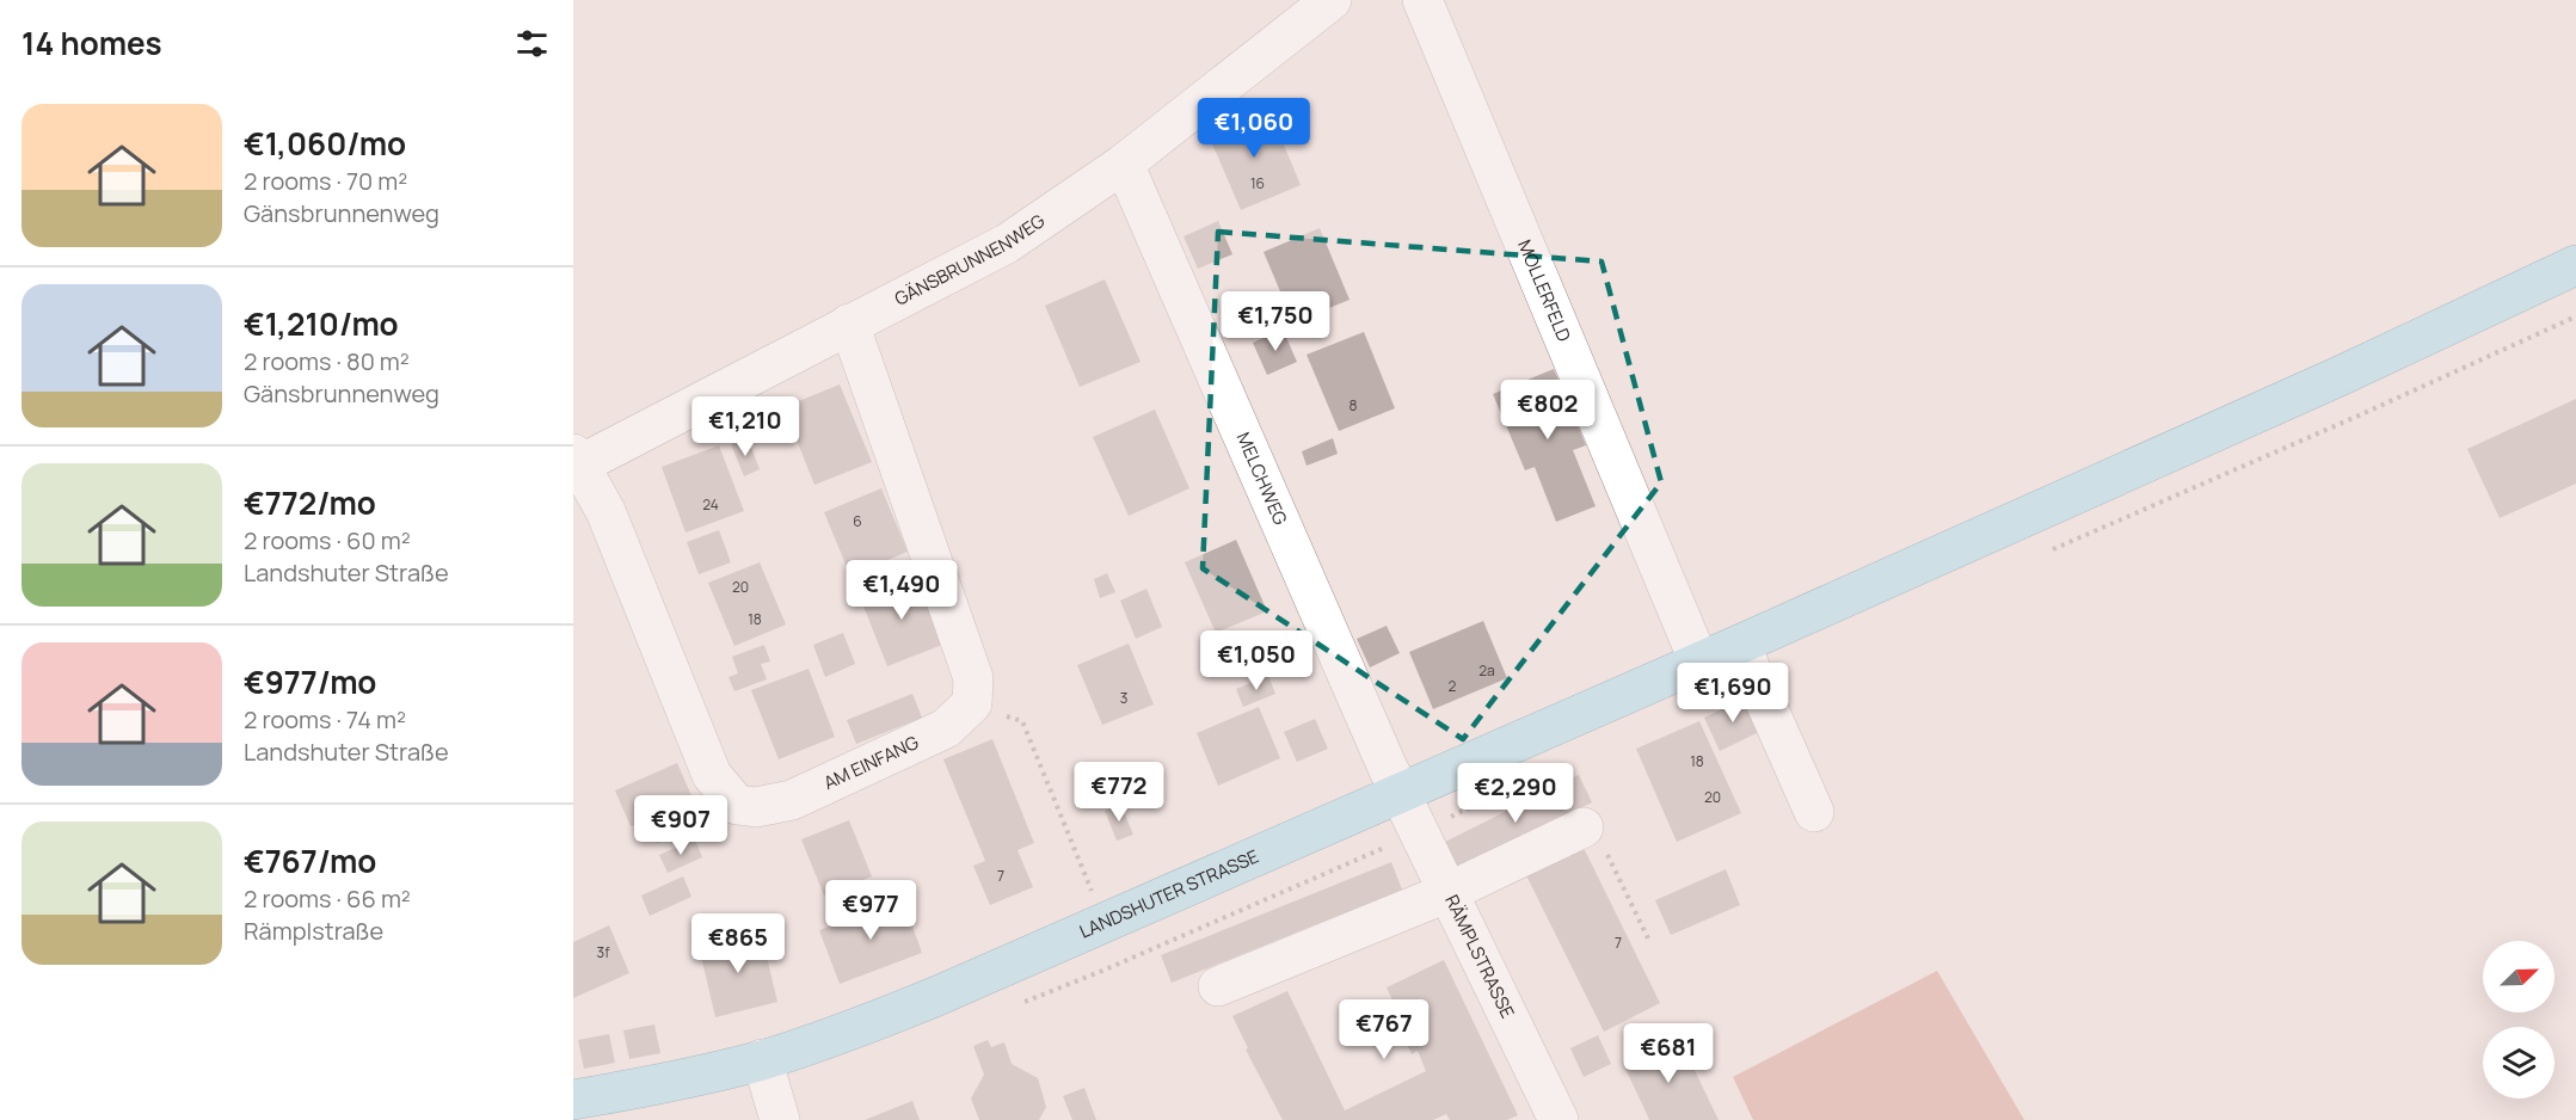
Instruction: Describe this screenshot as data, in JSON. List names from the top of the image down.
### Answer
{
  "streets": {
    "main road": ["LANDSHUTER STRASSE"],
    "street": [
      "GÄNSBRUNNENWEG",
      "MOLLERFELD",
      "MELCHWEG",
      "AM EINFANG",
      "RÄMPLSTRASSE"
    ]
  },
  "crossings": [
    ["GÄNSBRUNNENWEG", "MELCHWEG"],
    ["GÄNSBRUNNENWEG", "AM EINFANG"],
    ["MOLLERFELD", "LANDSHUTER STRASSE"],
    ["MELCHWEG", "LANDSHUTER STRASSE"],
    ["MELCHWEG", "RÄMPLSTRASSE"],
    ["LANDSHUTER STRASSE", "RÄMPLSTRASSE"]
  ],
  "house_numbers": [
    "16",
    "8",
    "24",
    "6",
    "20",
    "18",
    "2a",
    "2",
    "3",
    "18",
    "20",
    "7",
    "7",
    "3f"
  ],
  "north": "top right",
  "page": {
    "heading": "14 homes",
    "list": [
      {
        "name": "€1,060/mo",
        "note": "2 rooms · 70 m² · Gänsbrunnenweg"
      },
      {
        "name": "€1,210/mo",
        "note": "2 rooms · 80 m² · Gänsbrunnenweg"
      },
      {
        "name": "€772/mo",
        "note": "2 rooms · 60 m² · Landshuter Straße"
      },
      {
        "name": "€977/mo",
        "note": "2 rooms · 74 m² · Landshuter Straße"
      },
      {
        "name": "€767/mo",
        "note": "2 rooms · 66 m² · Rämplstraße"
      }
    ],
    "price": [
      "€1,060",
      "€1,750",
      "€802",
      "€1,210",
      "€1,490",
      "€1,050",
      "€1,690",
      "€772",
      "€2,290",
      "€907",
      "€977",
      "€865",
      "€767",
      "€681"
    ]
  }
}
